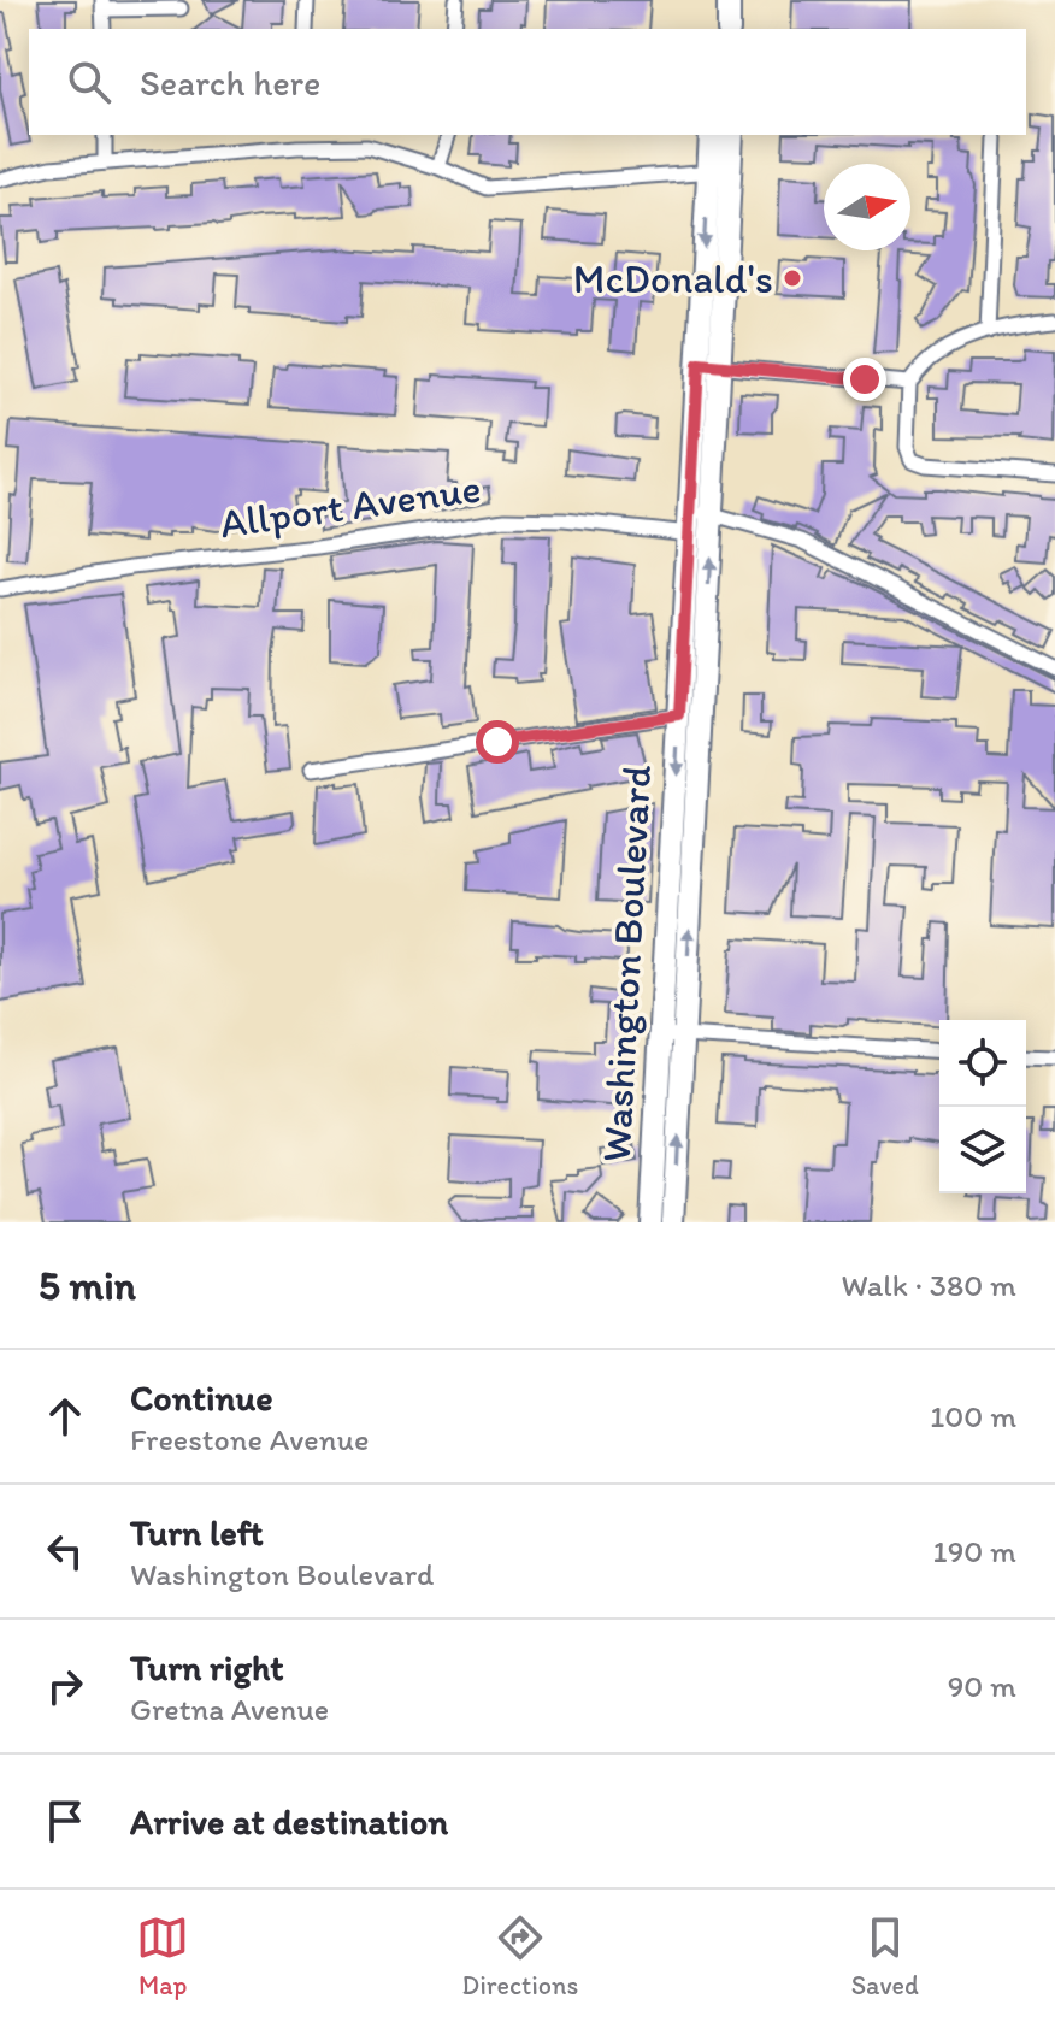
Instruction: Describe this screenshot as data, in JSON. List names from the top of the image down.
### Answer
{
  "streets": {
    "main road": ["Washington Boulevard"],
    "street": ["Allport Avenue"]
  },
  "crossings": [
    ["Allport Avenue", "Washington Boulevard"]
  ],
  "places": ["McDonald's"],
  "north": "right",
  "page": {
    "search": "Search here",
    "heading": ["5 min", "Walk · 380 m"],
    "list": [
      ["Continue", "Freestone Avenue", "100 m"],
      ["Turn left", "Washington Boulevard", "190 m"],
      ["Turn right", "Gretna Avenue", "90 m"],
      "Arrive at destination"
    ],
    "nav": ["Map", "Directions", "Saved"]
  }
}
